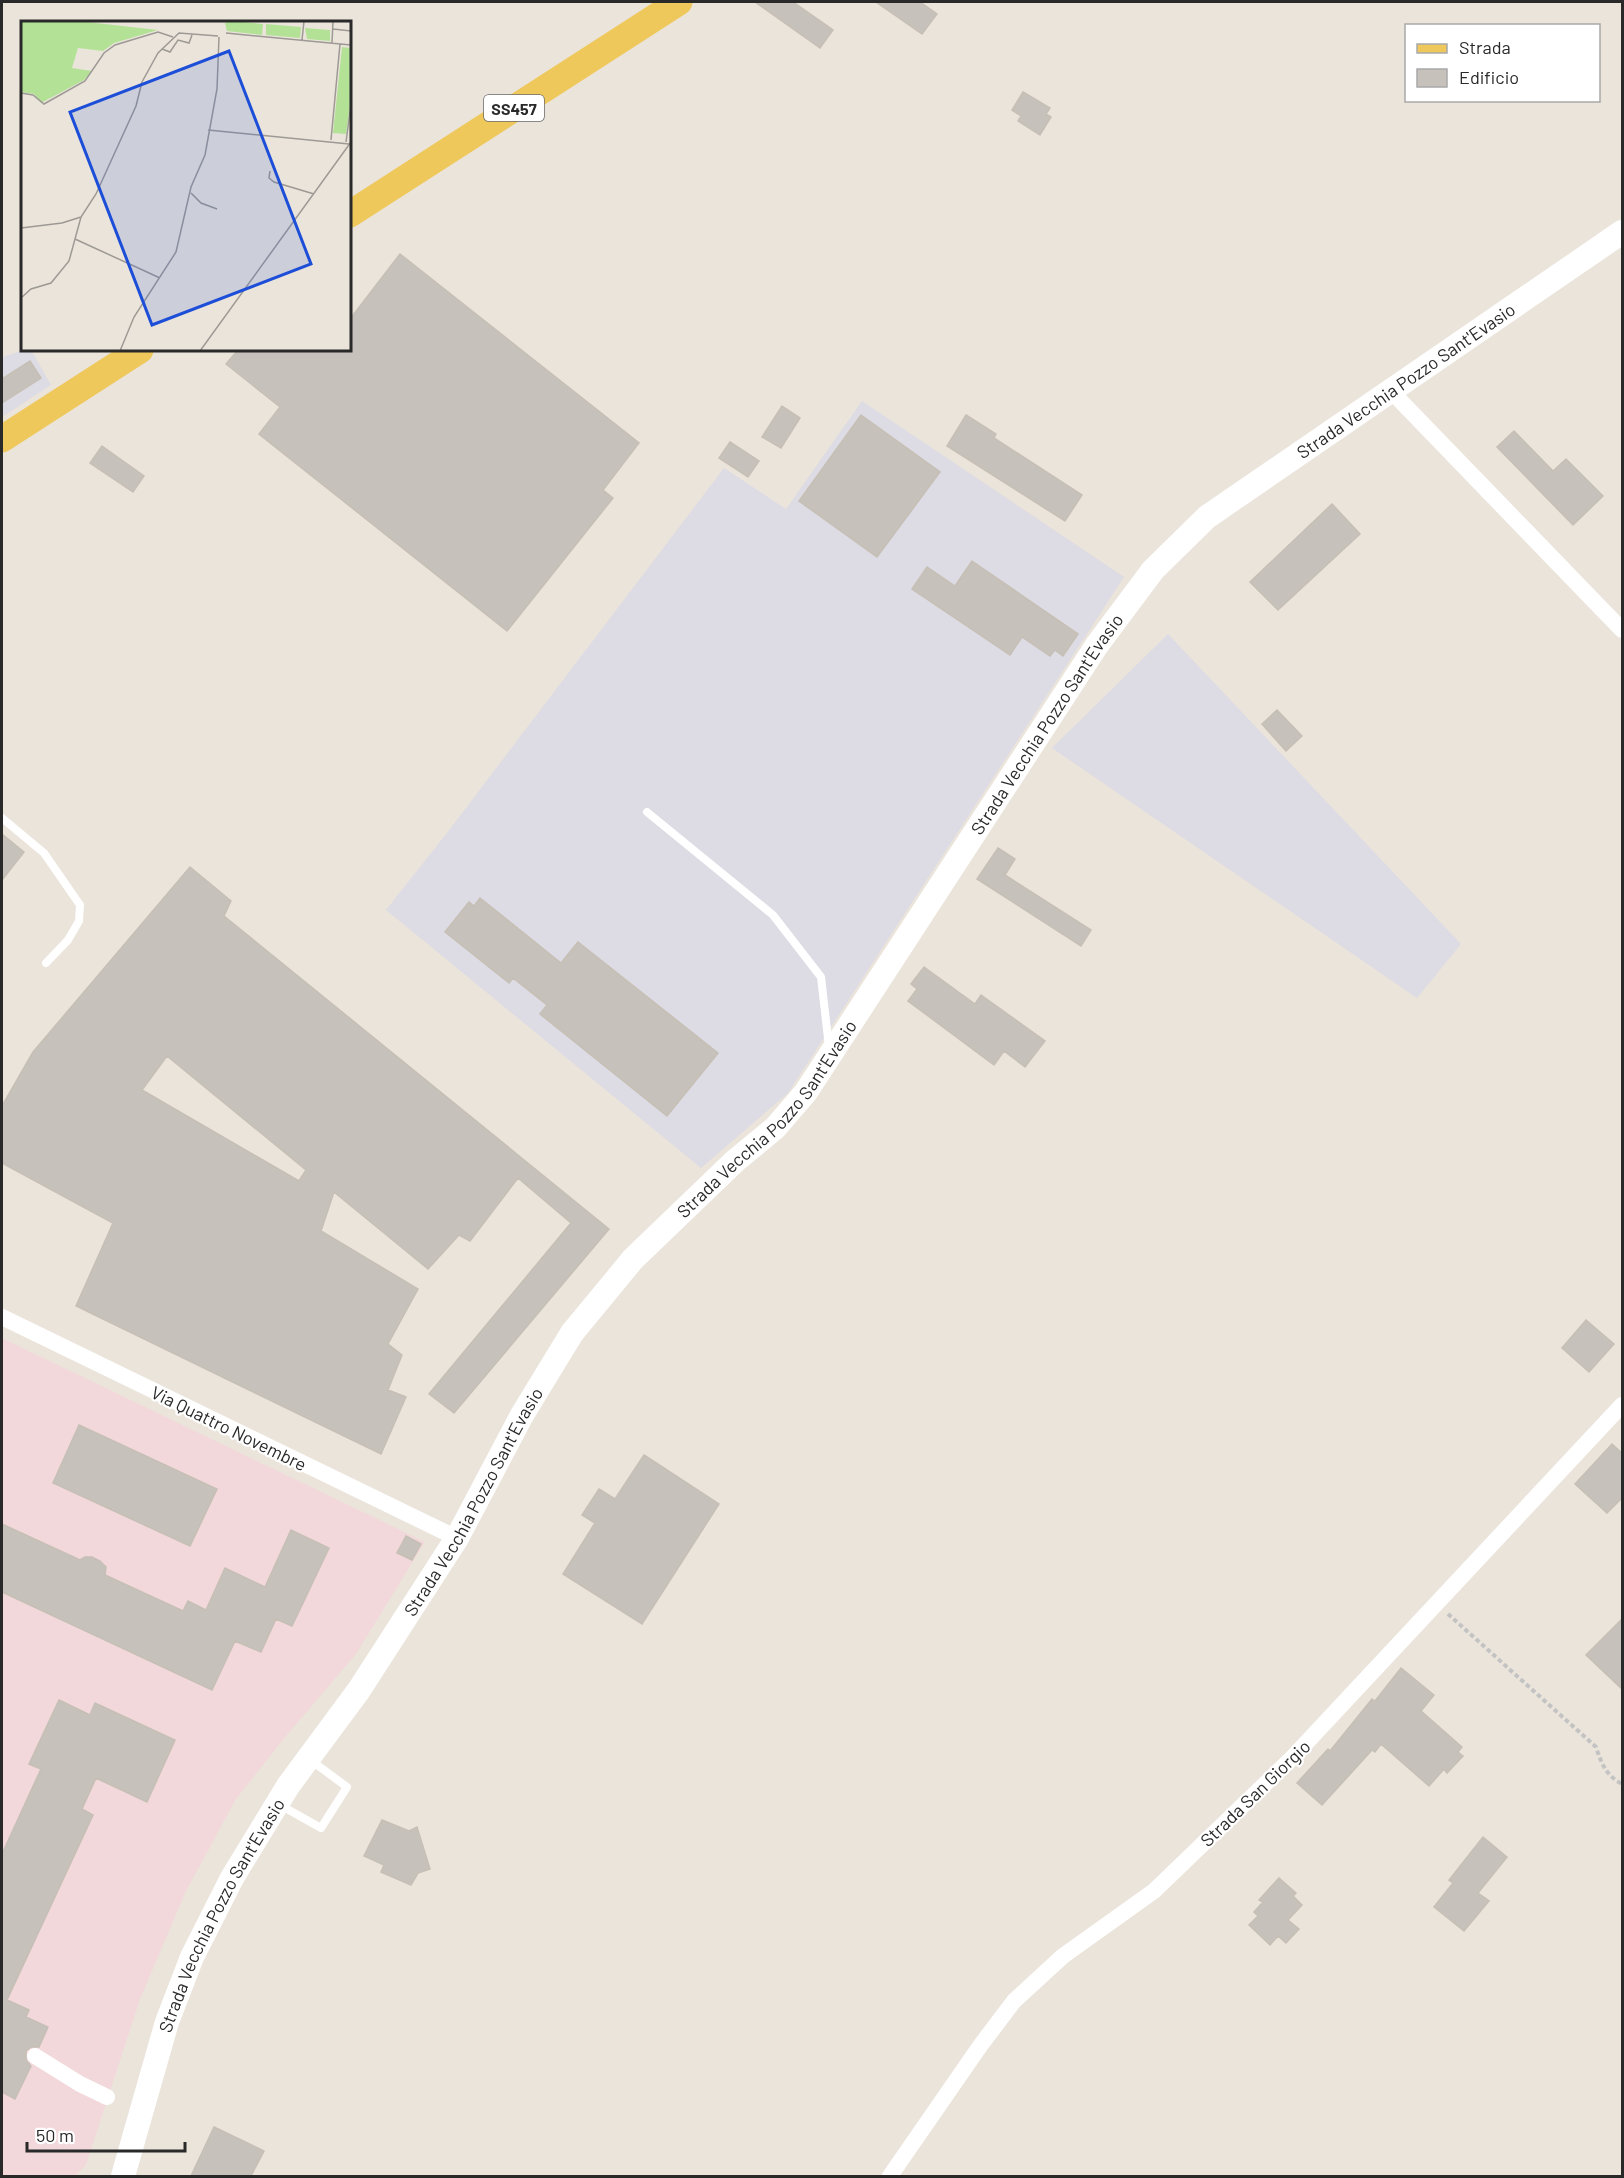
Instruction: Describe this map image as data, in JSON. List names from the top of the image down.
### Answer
{
  "streets": {
    "main road": ["SS457"],
    "street": ["Strada Vecchia Pozzo Sant'Evasio", "Via Quattro Novembre", "Strada San Giorgio"]
  },
  "crossings": [
    ["Strada Vecchia Pozzo Sant'Evasio", "Via Quattro Novembre"]
  ],
  "legend": ["Strada", "Edificio"],
  "scale_bar": "50 m"
}
